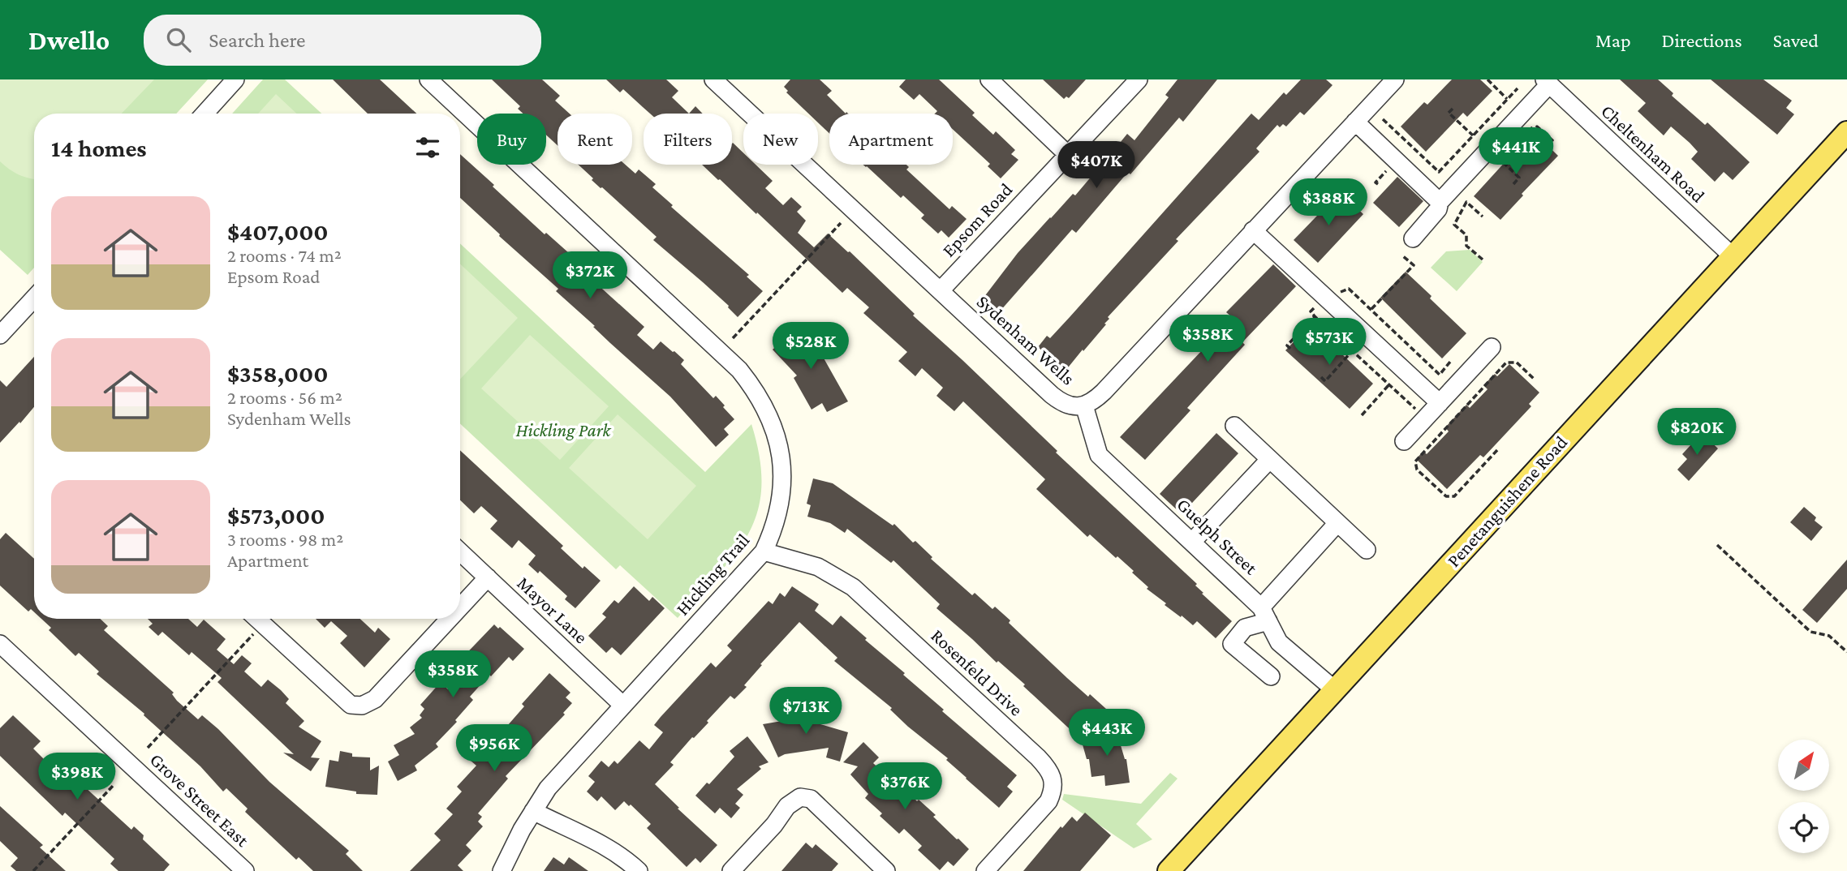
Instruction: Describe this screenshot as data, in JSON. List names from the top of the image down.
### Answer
{
  "streets": {
    "main road": ["Penetanguishene Road"],
    "street": [
      "Cheltenham Road",
      "Epsom Road",
      "Sydenham Wells",
      "Guelph Street",
      "Hickling Trail",
      "Mayor Lane",
      "Rosenfeld Drive",
      "Grove Street East"
    ]
  },
  "crossings": [
    ["Cheltenham Road", "Penetanguishene Road"],
    ["Epsom Road", "Sydenham Wells"],
    ["Sydenham Wells", "Guelph Street"],
    ["Penetanguishene Road", "Guelph Street"],
    ["Hickling Trail", "Mayor Lane"],
    ["Hickling Trail", "Rosenfeld Drive"]
  ],
  "parks": ["Hickling Park"],
  "north": "top right",
  "page": {
    "header": "Dwello",
    "search": "Search here",
    "nav": ["Map", "Directions", "Saved"],
    "chip": [
      "Buy",
      "Rent",
      "Filters",
      "New",
      "Apartment"
    ],
    "heading": "14 homes",
    "price": [
      "$441K",
      "$407K",
      "$388K",
      "$372K",
      "$358K",
      "$573K",
      "$528K",
      "$820K",
      "$358K",
      "$713K",
      "$443K",
      "$956K",
      "$398K",
      "$376K"
    ],
    "list": [
      {
        "name": "$407,000",
        "note": "2 rooms · 74 m² · Epsom Road"
      },
      {
        "name": "$358,000",
        "note": "2 rooms · 56 m² · Sydenham Wells"
      },
      {
        "name": "$573,000",
        "note": "3 rooms · 98 m² · Apartment"
      }
    ]
  }
}
